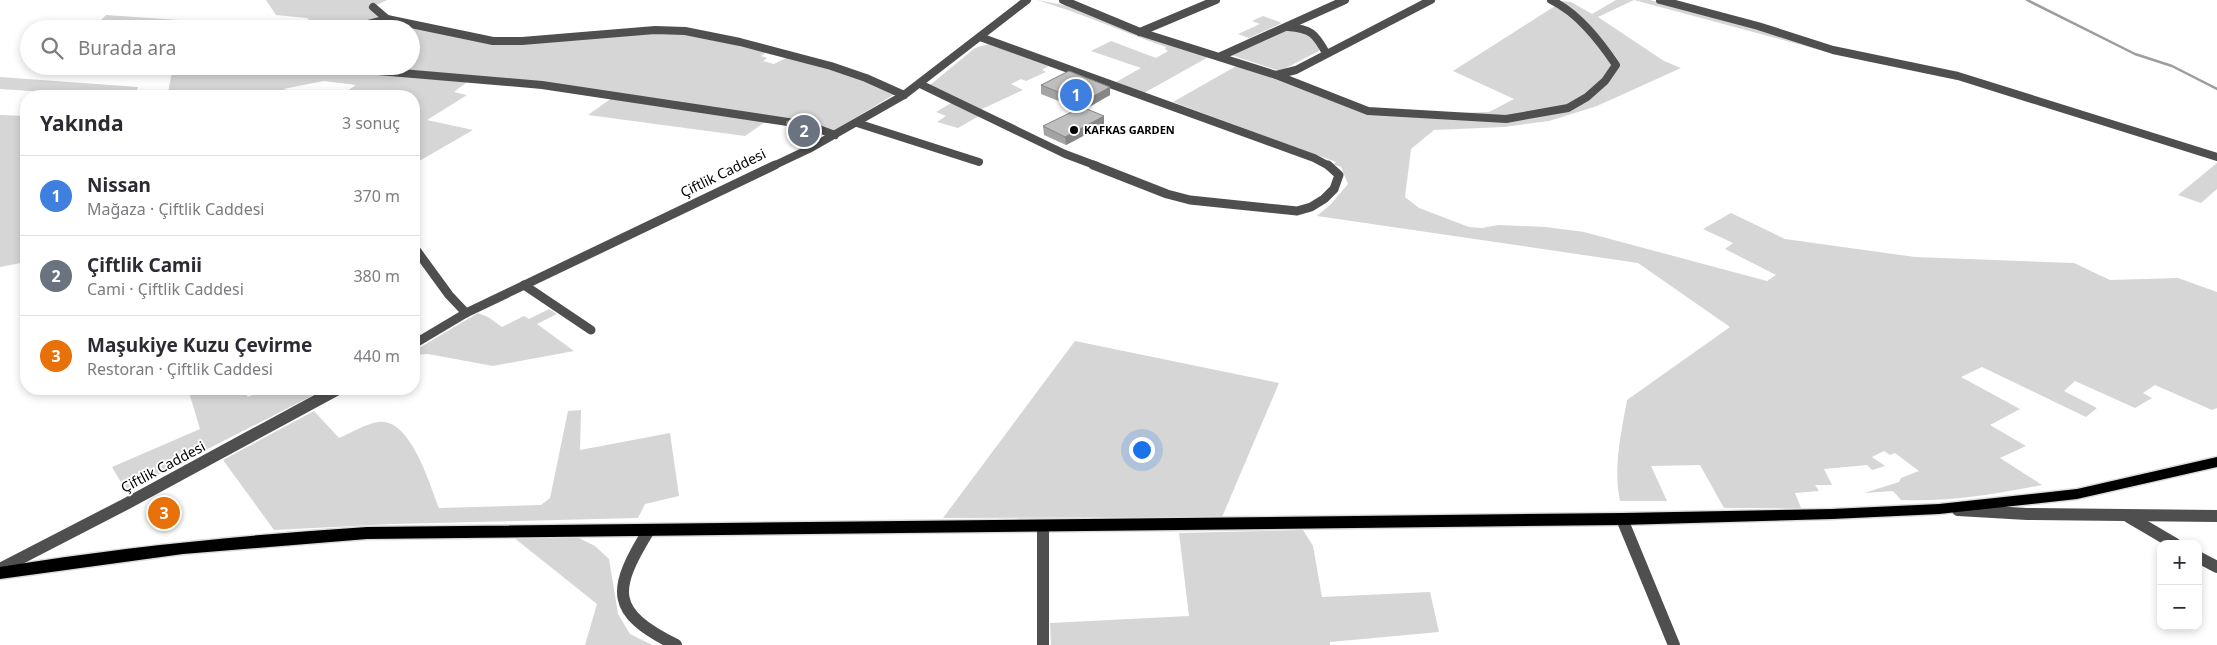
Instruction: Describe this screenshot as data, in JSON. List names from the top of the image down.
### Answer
{
  "streets": {
    "street": ["Çiftlik Caddesi"]
  },
  "places": ["KAFKAS GARDEN"],
  "page": {
    "search": "Burada ara",
    "pins": ["1", "2", "3"],
    "heading": ["Yakında", "3 sonuç"],
    "list": [
      {
        "mark": "1",
        "name": "Nissan",
        "note": "Mağaza · Çiftlik Caddesi",
        "value": "370 m"
      },
      {
        "mark": "2",
        "name": "Çiftlik Camii",
        "note": "Cami · Çiftlik Caddesi",
        "value": "380 m"
      },
      {
        "mark": "3",
        "name": "Maşukiye Kuzu Çevirme",
        "note": "Restoran · Çiftlik Caddesi",
        "value": "440 m"
      }
    ],
    "map_buttons": ["+", "−"]
  }
}
